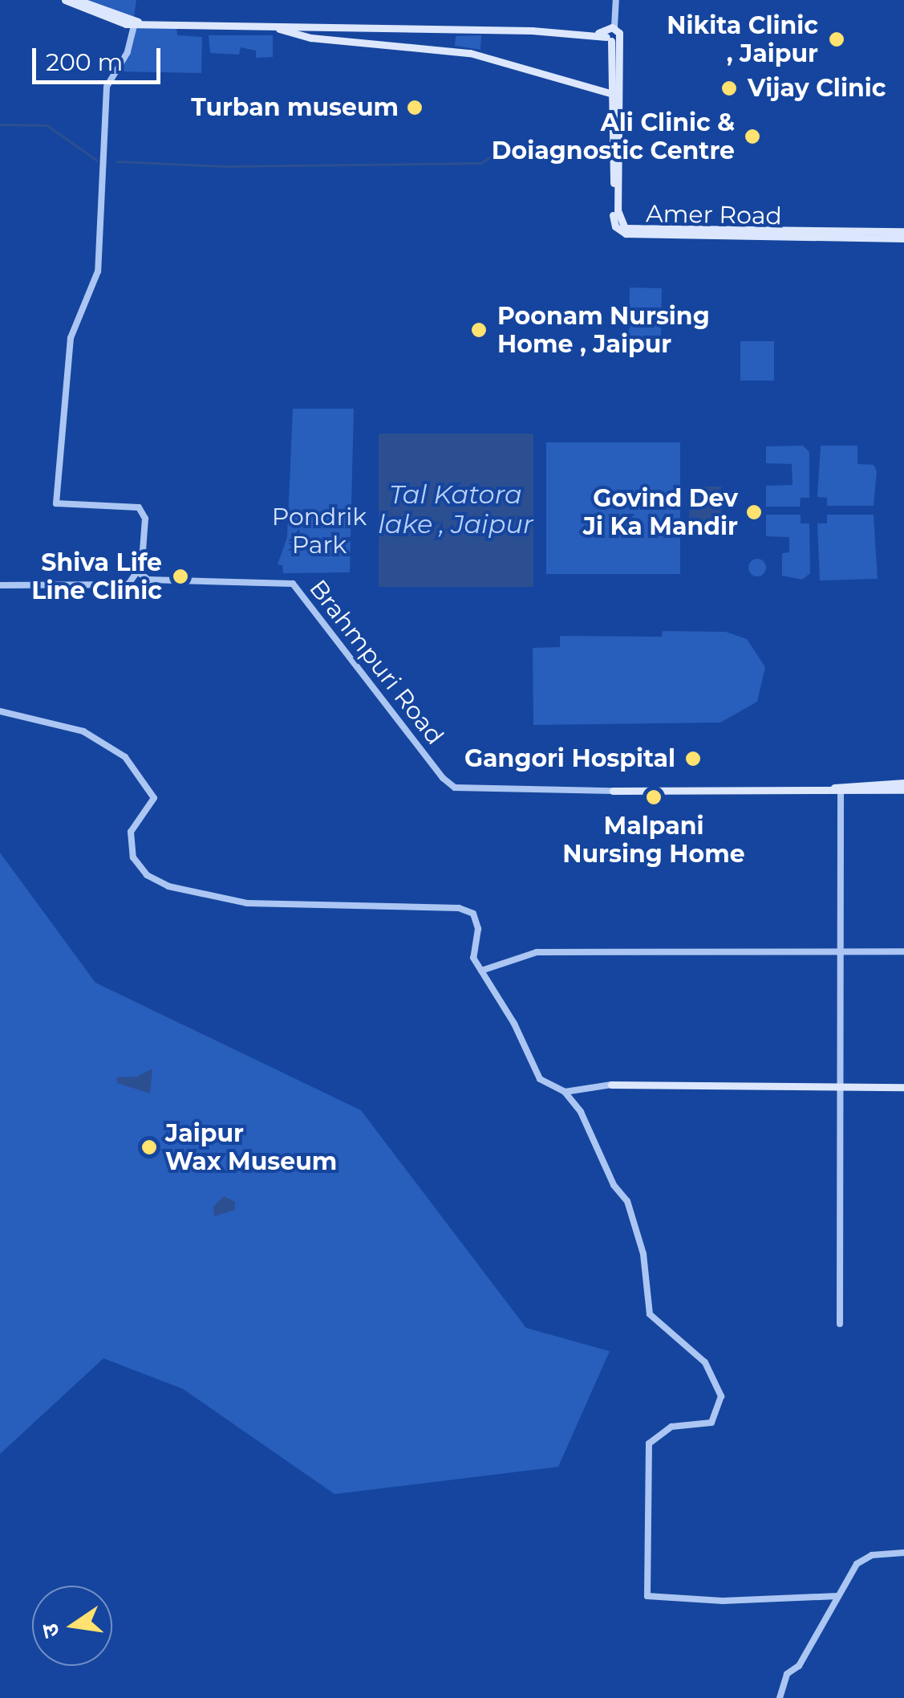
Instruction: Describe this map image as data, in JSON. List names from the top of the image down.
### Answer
{
  "streets": {
    "main road": ["Amer Road"],
    "street": ["Brahmpuri Road"]
  },
  "water": ["Tal Katora lake , Jaipur"],
  "parks": ["Pondrik Park"],
  "places": [
    "Nikita Clinic , Jaipur",
    "Vijay Clinic",
    "Turban museum",
    "Ali Clinic & Doiagnostic Centre",
    "Poonam Nursing Home , Jaipur",
    "Govind Dev Ji Ka Mandir",
    "Shiva Life Line Clinic",
    "Gangori Hospital",
    "Malpani Nursing Home",
    "Jaipur Wax Museum"
  ],
  "scale_bar": "200 m",
  "north": "left"
}
